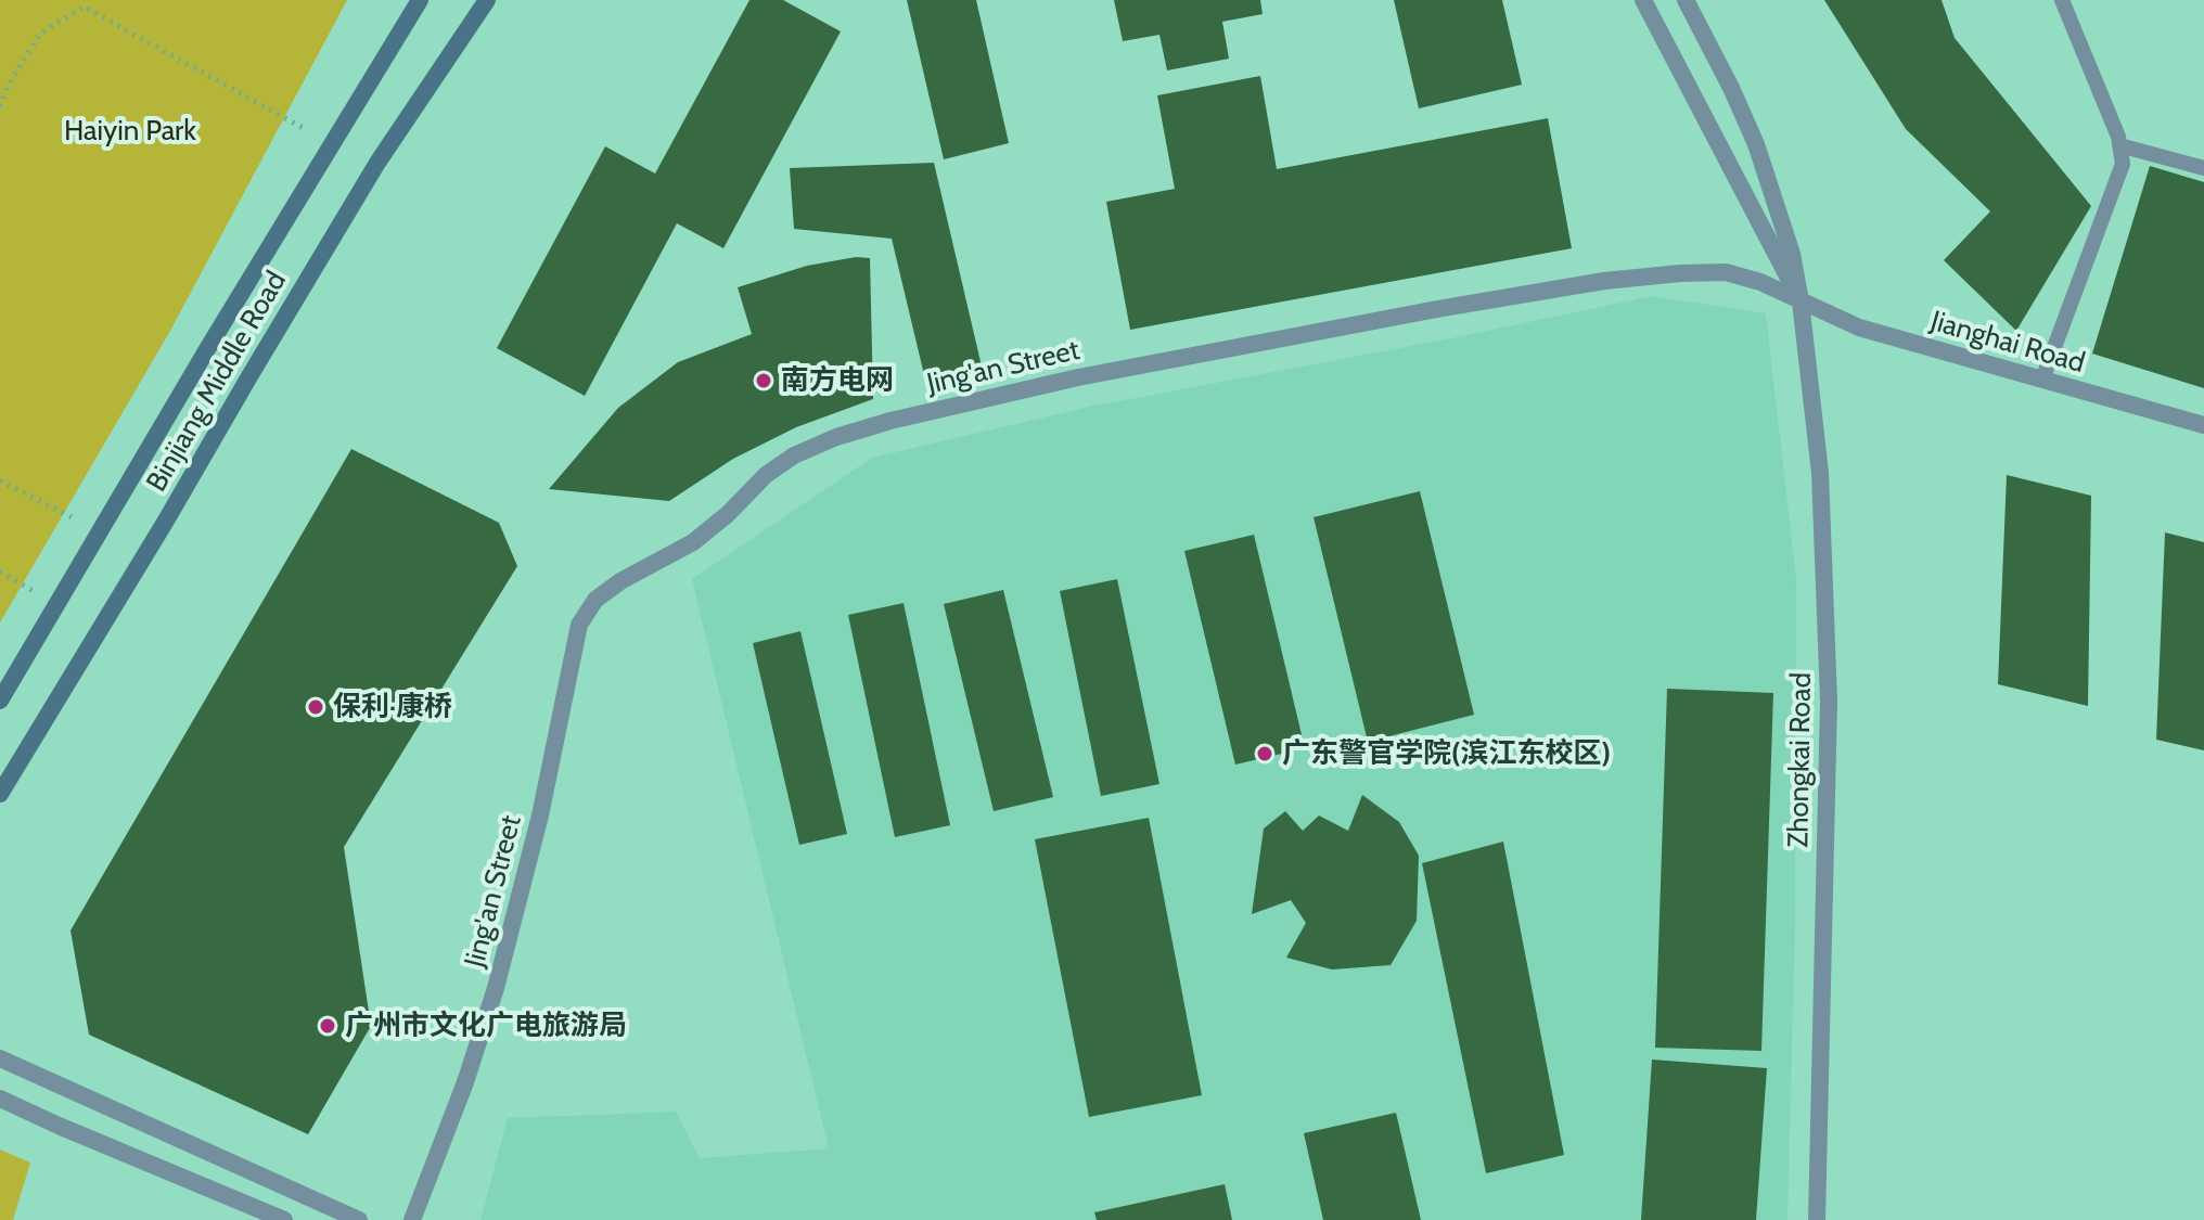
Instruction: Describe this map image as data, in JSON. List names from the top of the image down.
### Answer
{
  "streets": {
    "main road": ["Binjiang Middle Road"],
    "street": ["Jianghai Road", "Jing'an Street", "Zhongkai Road"]
  },
  "crossings": [
    ["Jianghai Road", "Jing'an Street"],
    ["Jianghai Road", "Zhongkai Road"],
    ["Jing'an Street", "Zhongkai Road"]
  ],
  "parks": ["Haiyin Park"],
  "places": [
    "南方电网",
    "保利·康桥",
    "广东警官学院(滨江东校区)",
    "广州市文化广电旅游局"
  ]
}
